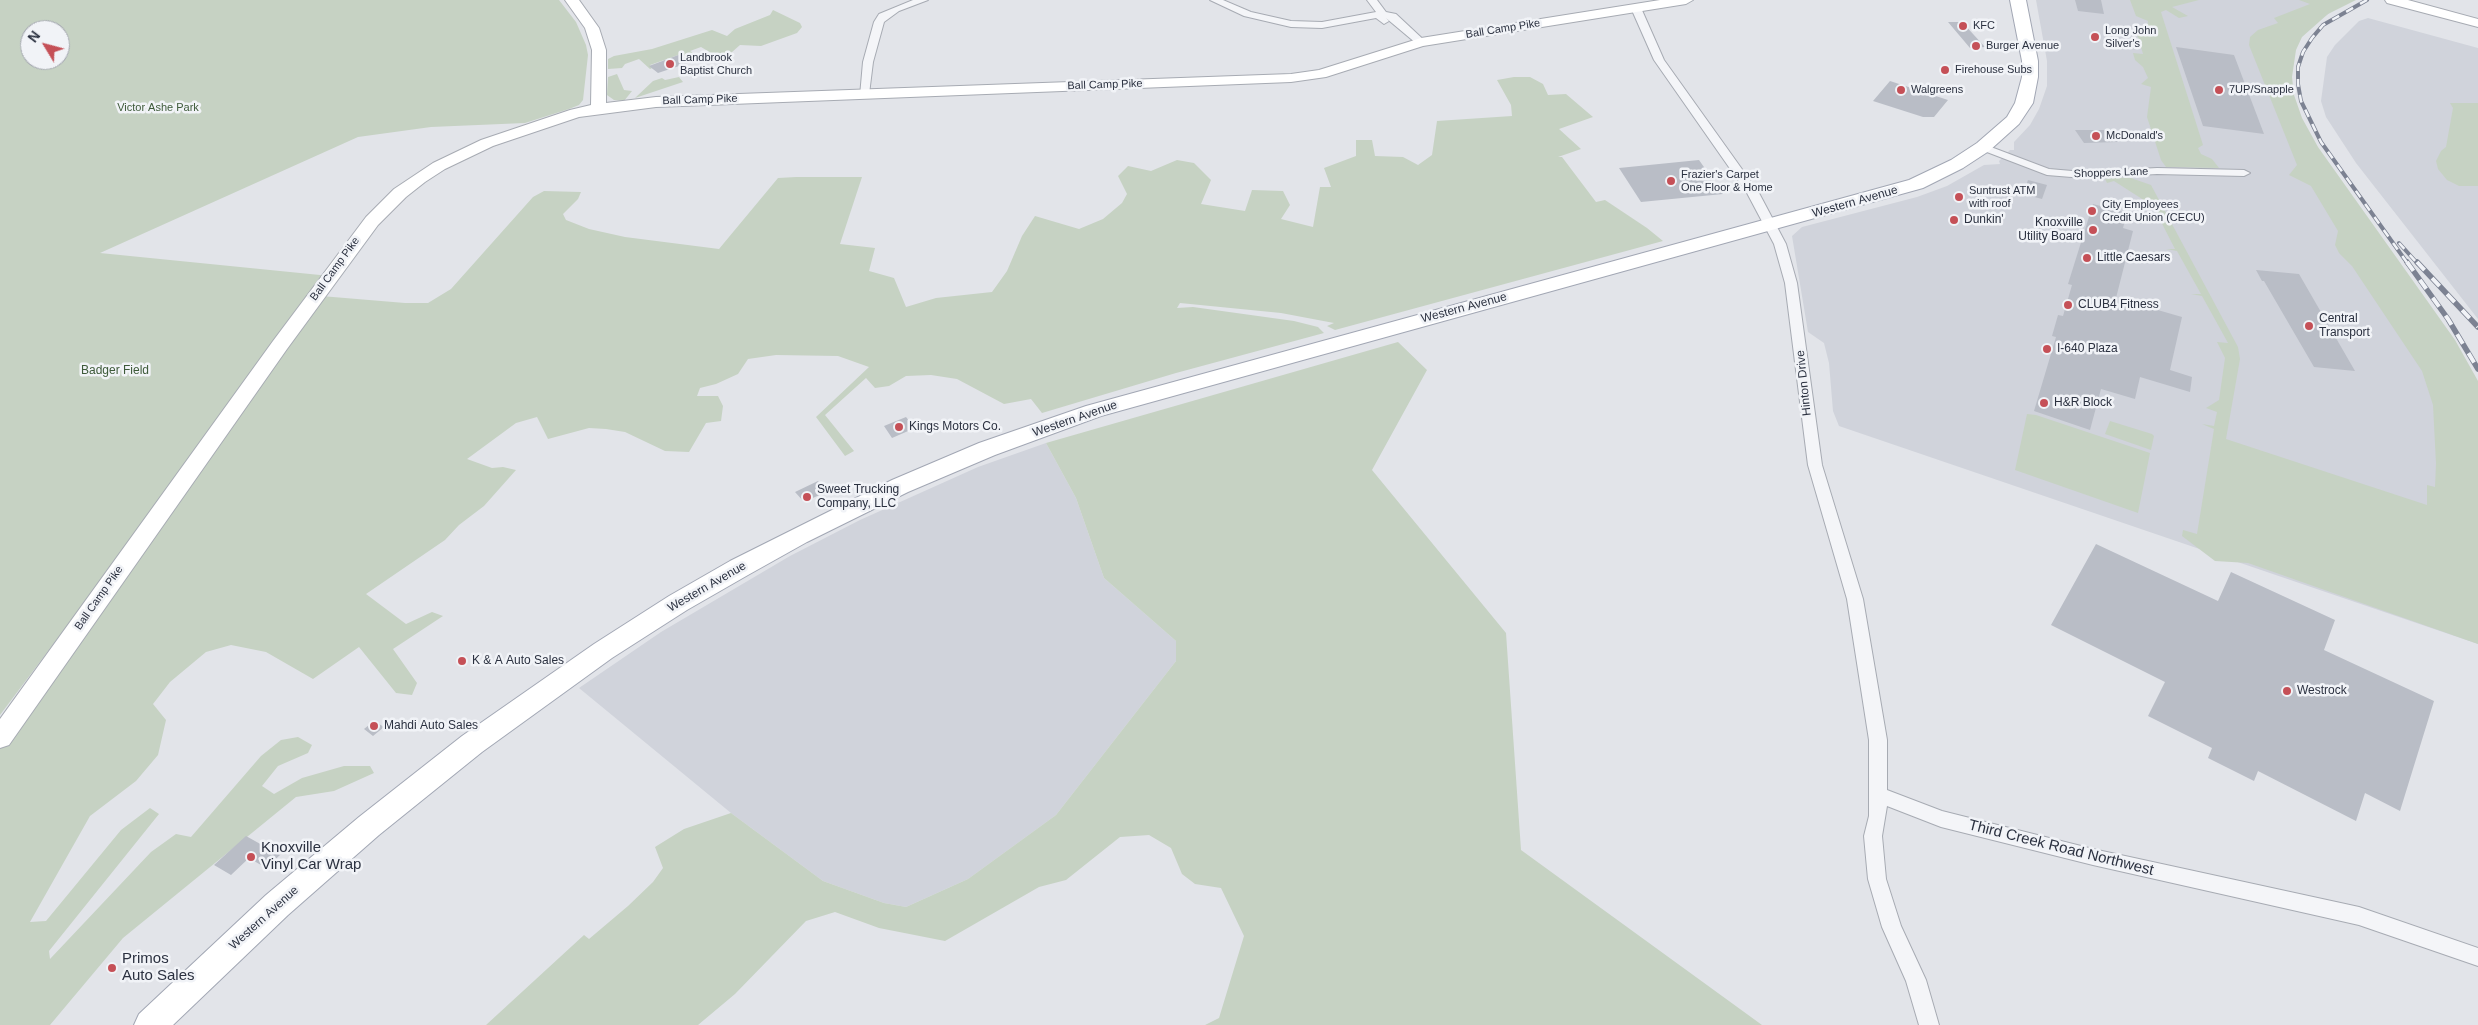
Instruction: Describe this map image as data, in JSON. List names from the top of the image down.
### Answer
{
  "streets": {
    "main road": ["Western Avenue"],
    "street": [
      "Ball Camp Pike",
      "Shoppers Lane",
      "Hinton Drive",
      "Third Creek Road Northwest"
    ]
  },
  "crossings": [
    ["Ball Camp Pike", "Hinton Drive"],
    ["Shoppers Lane", "Western Avenue"],
    ["Western Avenue", "Hinton Drive"],
    ["Hinton Drive", "Third Creek Road Northwest"]
  ],
  "parks": ["Victor Ashe Park", "Badger Field"],
  "places": [
    "KFC",
    "Long John Silver's",
    "Burger Avenue",
    "Landbrook Baptist Church",
    "Firehouse Subs",
    "Walgreens",
    "7UP/Snapple",
    "McDonald's",
    "Frazier's Carpet One Floor & Home",
    "Suntrust ATM with roof",
    "City Employees Credit Union (CECU)",
    "Dunkin'",
    "Knoxville Utility Board",
    "Little Caesars",
    "CLUB4 Fitness",
    "Central Transport",
    "I-640 Plaza",
    "H&R Block",
    "Kings Motors Co.",
    "Sweet Trucking Company, LLC",
    "K & A Auto Sales",
    "Westrock",
    "Mahdi Auto Sales",
    "Knoxville Vinyl Car Wrap",
    "Primos Auto Sales"
  ],
  "north": "top left"
}
